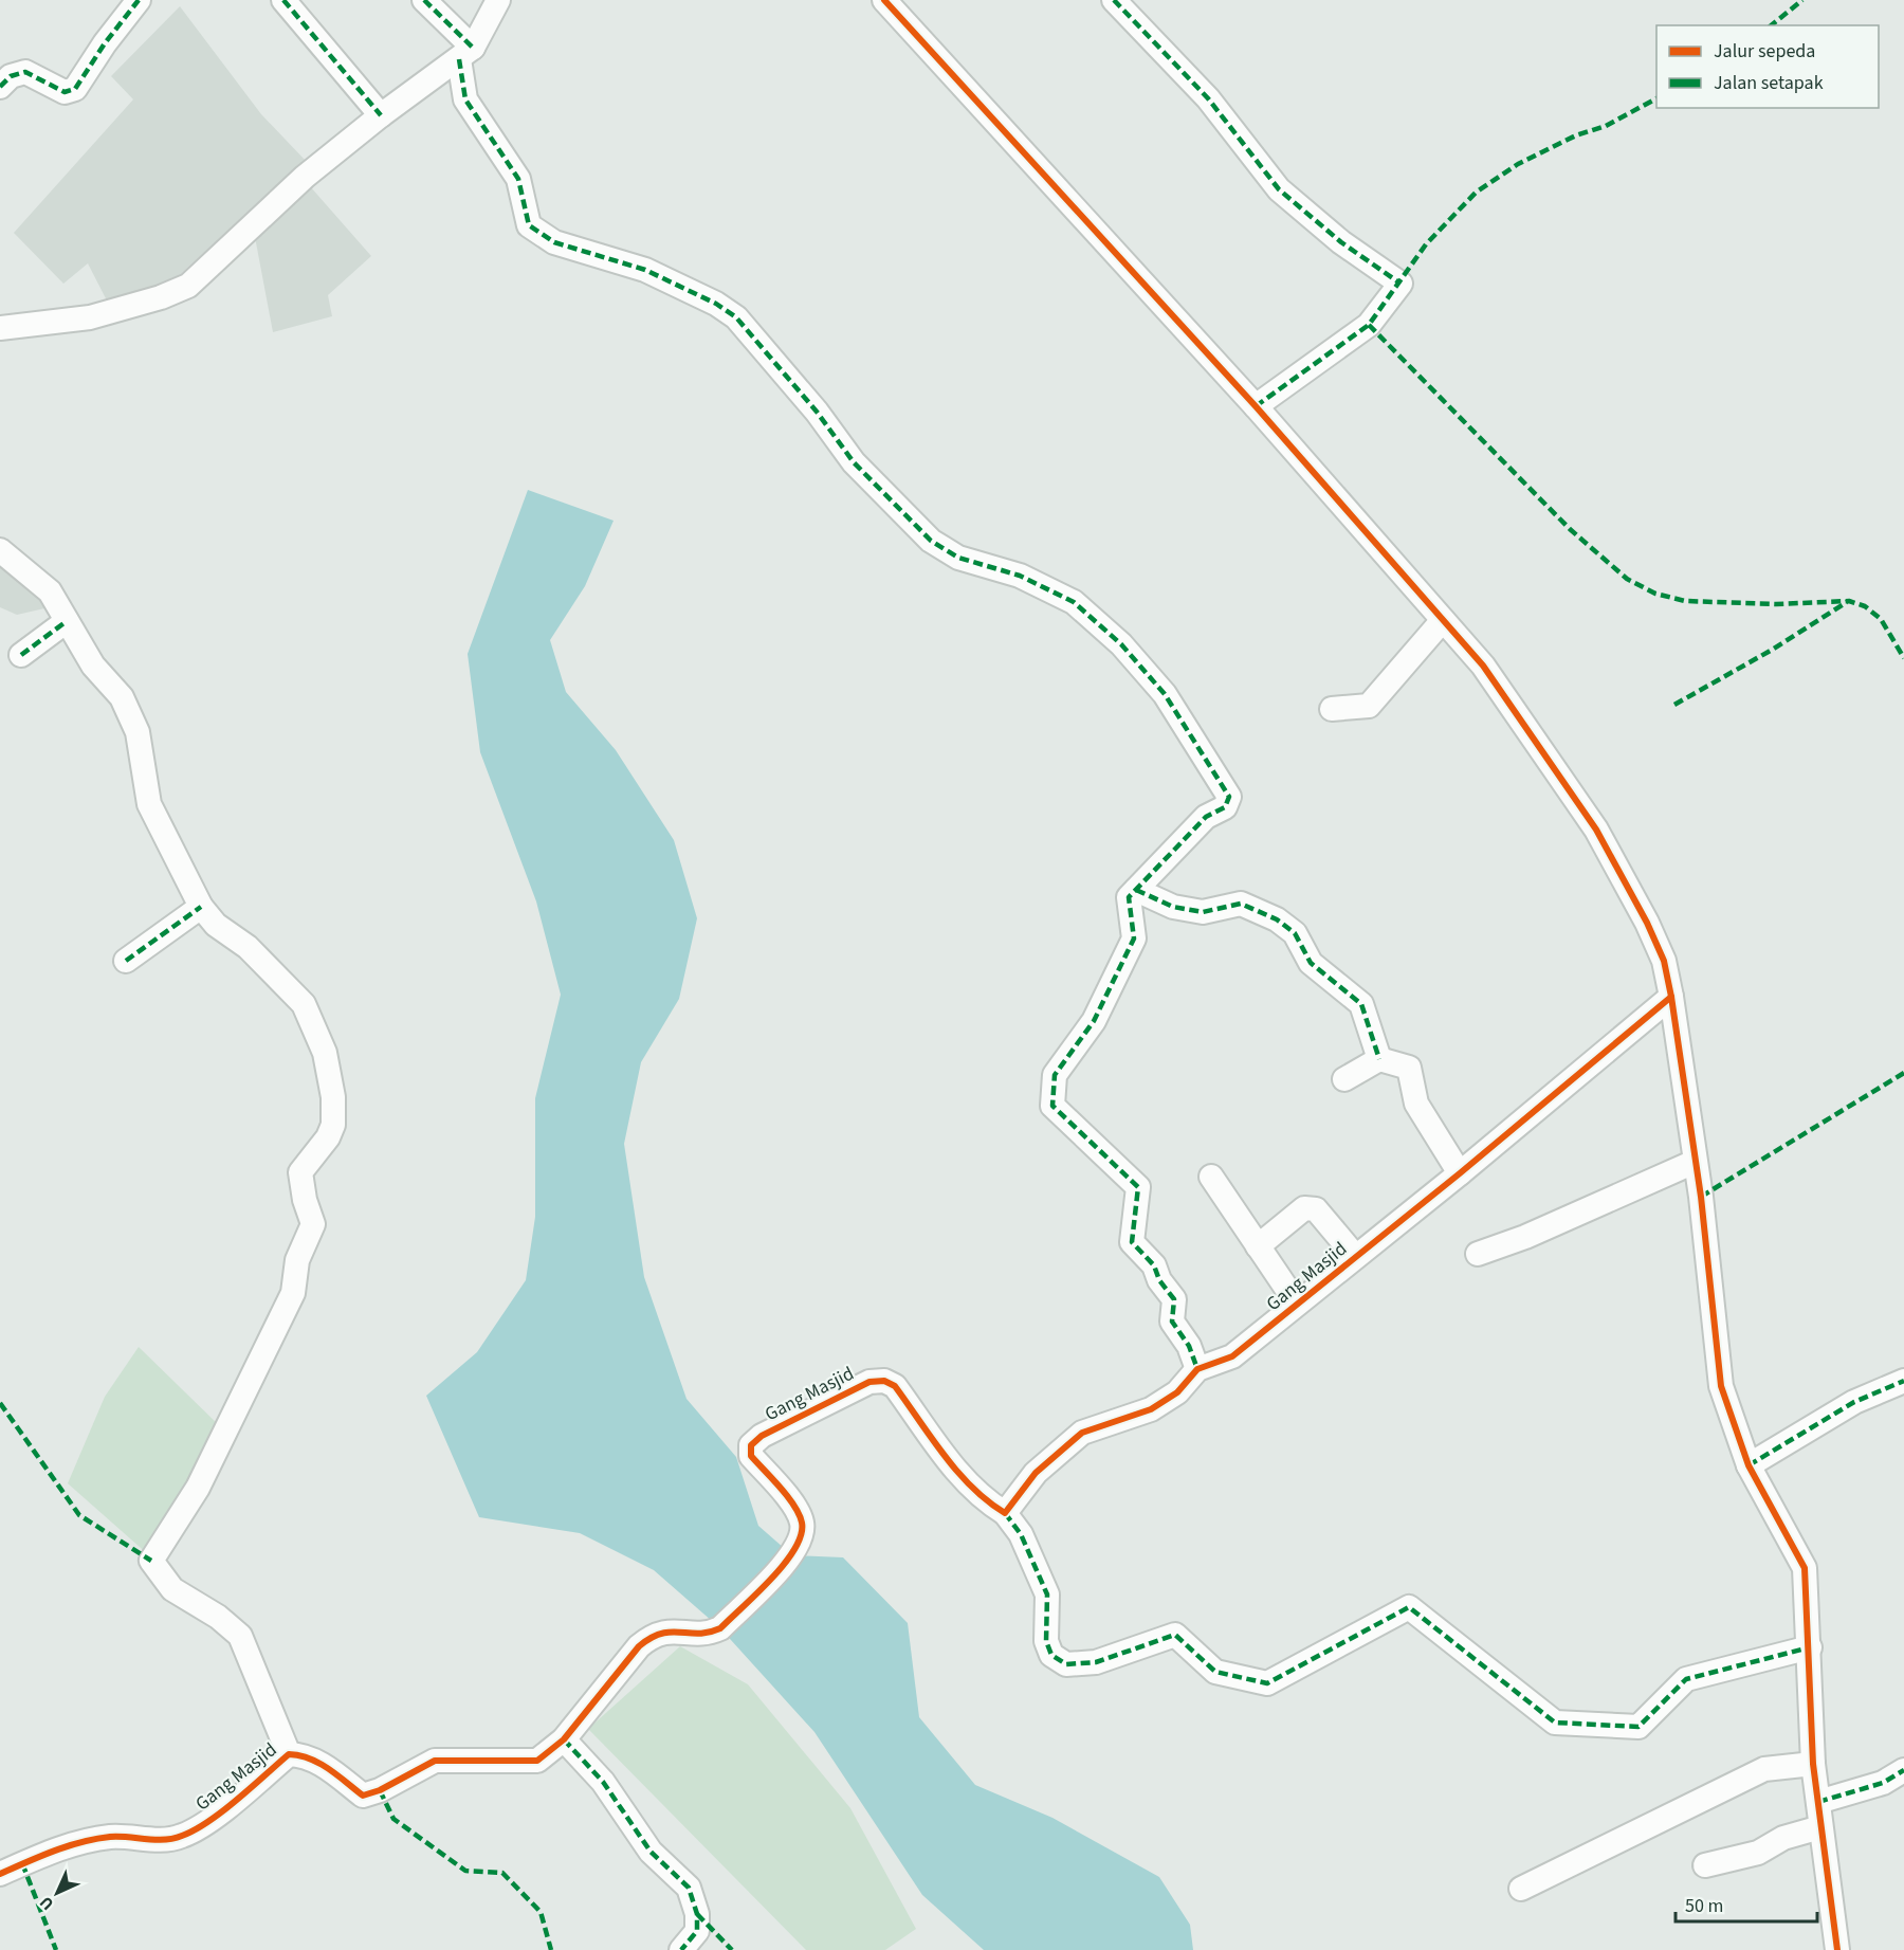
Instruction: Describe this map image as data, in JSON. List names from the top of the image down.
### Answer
{
  "streets": {
    "street": ["Gang Masjid"]
  },
  "legend": ["Jalur sepeda", "Jalan setapak"],
  "scale_bar": "50 m",
  "north": "bottom left"
}
